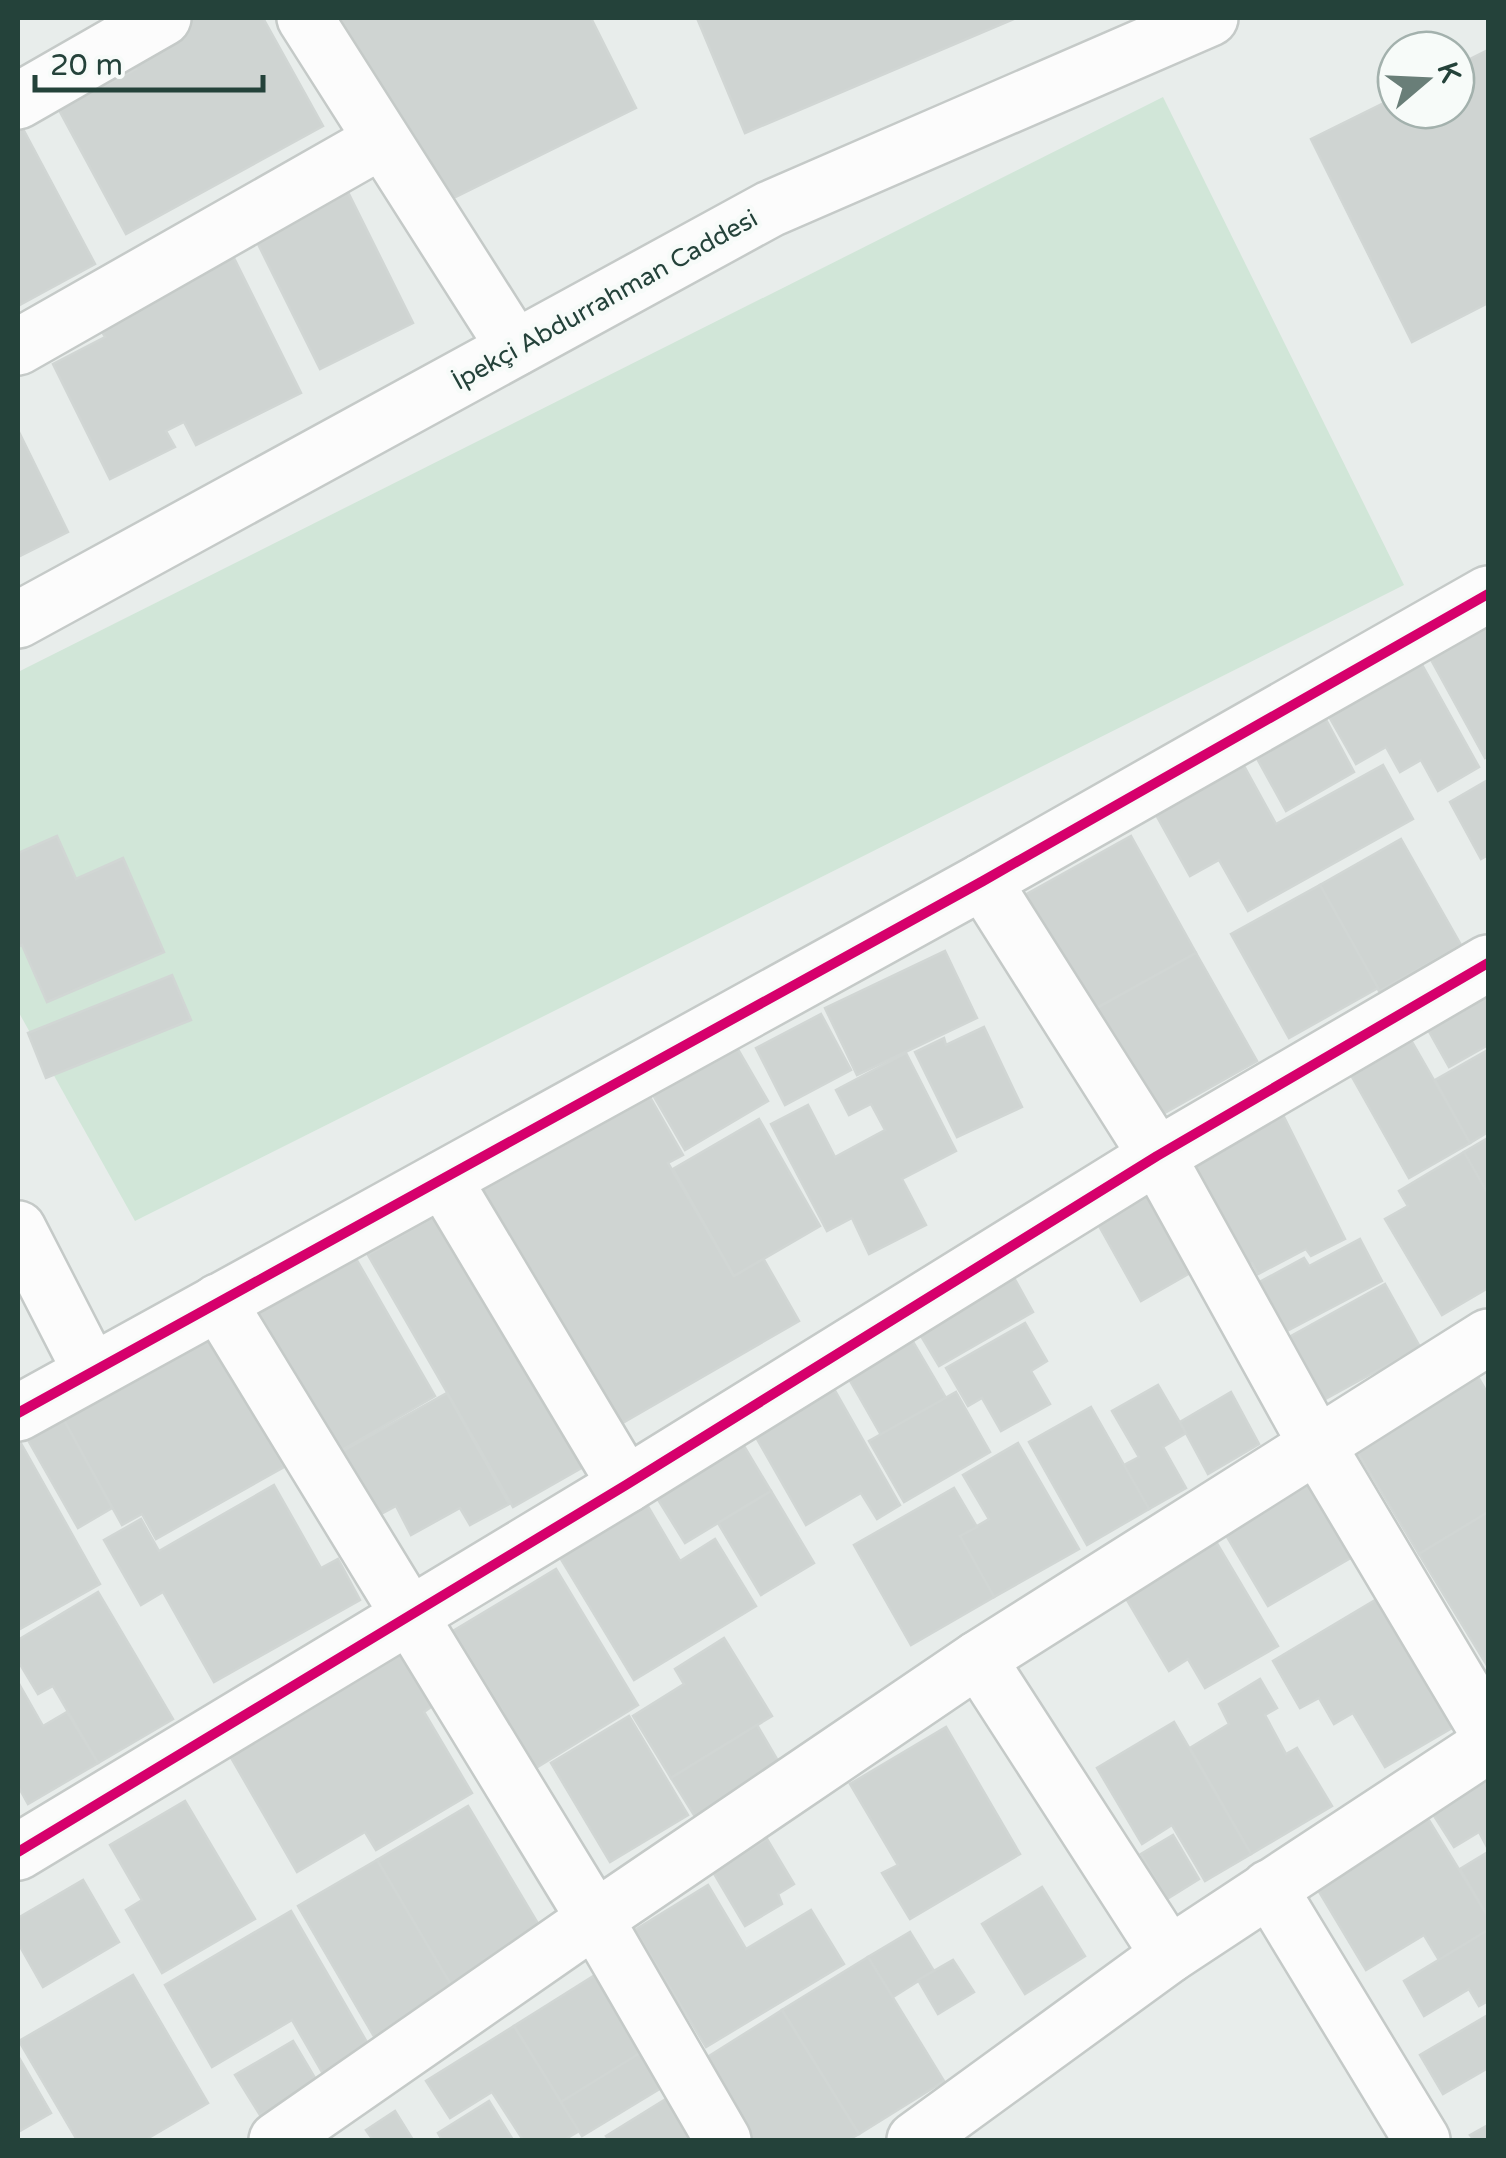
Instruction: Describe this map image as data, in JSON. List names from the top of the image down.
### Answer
{
  "streets": {
    "street": ["İpekçi Abdurrahman Caddesi"]
  },
  "scale_bar": "20 m",
  "north": "right"
}
